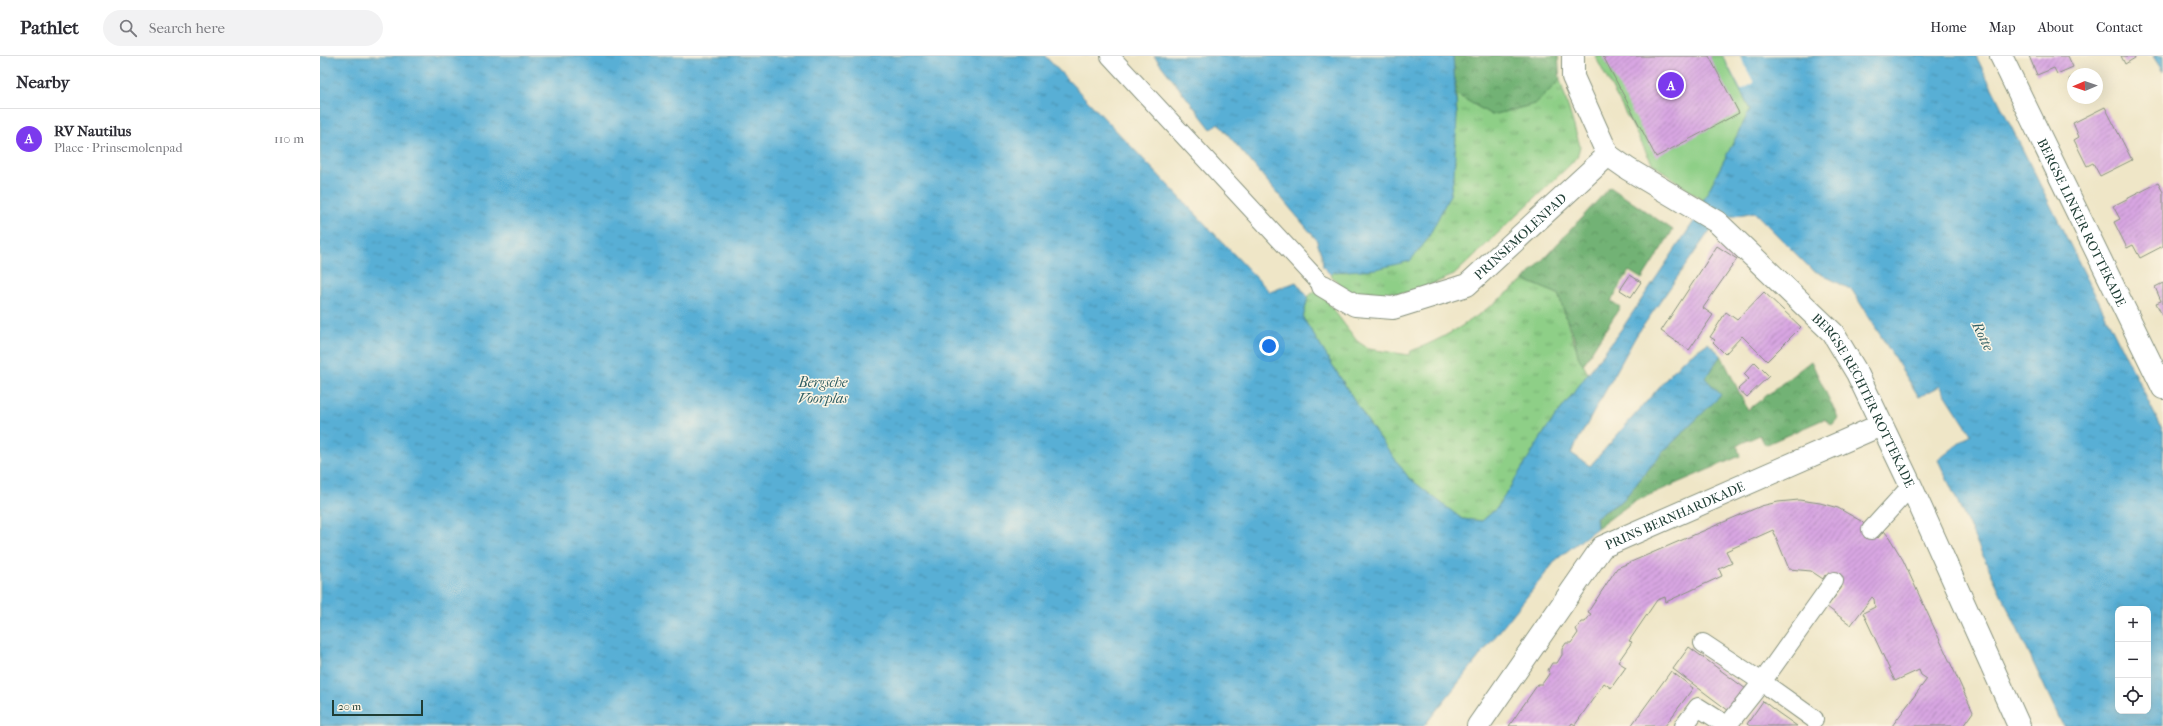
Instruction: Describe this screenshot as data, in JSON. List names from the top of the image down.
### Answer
{
  "streets": {
    "street": [
      "BERGSE LINKER ROTTEKADE",
      "PRINSEMOLENPAD",
      "BERGSE RECHTER ROTTEKADE",
      "PRINS BERNHARDKADE"
    ]
  },
  "crossings": [
    ["PRINSEMOLENPAD", "BERGSE RECHTER ROTTEKADE"],
    ["BERGSE RECHTER ROTTEKADE", "PRINS BERNHARDKADE"]
  ],
  "water": ["Rotte", "Bergsche Voorplas"],
  "scale_bar": "20 m",
  "north": "left",
  "page": {
    "header": "Pathlet",
    "search": "Search here",
    "nav": [
      "Home",
      "Map",
      "About",
      "Contact"
    ],
    "heading": "Nearby",
    "pins": "A",
    "list": [
      {
        "mark": "A",
        "name": "RV Nautilus",
        "note": "Place · Prinsemolenpad",
        "value": "110 m"
      }
    ],
    "map_buttons": ["+", "−"],
    "scale": "20 m"
  }
}
